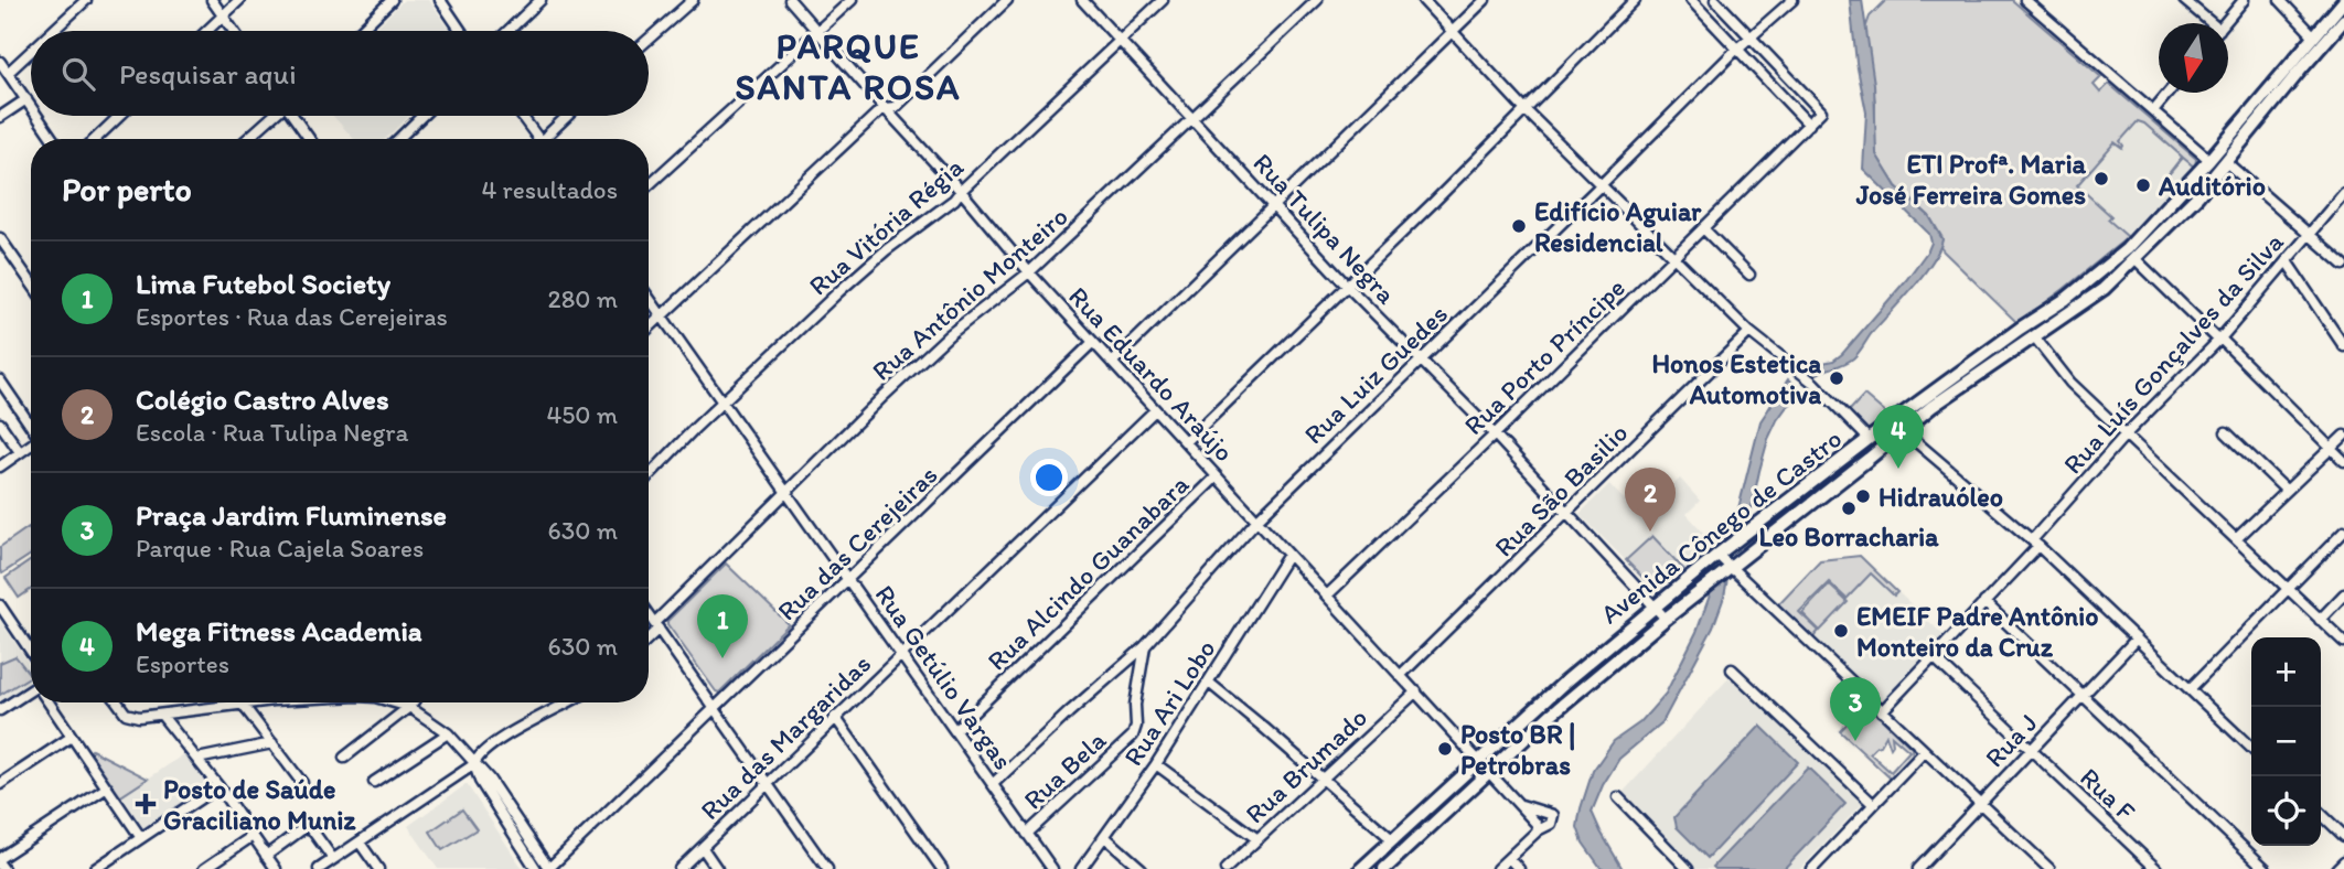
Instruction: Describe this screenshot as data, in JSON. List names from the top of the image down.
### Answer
{
  "streets": {
    "main road": ["Avenida Cônego de Castro"],
    "street": [
      "Rua Vitória Régia",
      "Rua Tulipa Negra",
      "Rua Antônio Monteiro",
      "Rua Luís Gonçalves da Silva",
      "Rua Porto Príncipe",
      "Rua Eduardo Araújo",
      "Rua Luiz Guedes",
      "Rua São Basilio",
      "Rua das Cerejeiras",
      "Rua Alcindo Guanabara",
      "Rua Getúlio Vargas",
      "Rua Ari Lobo",
      "Rua das Margaridas",
      "Rua J",
      "Rua Brumado",
      "Rua Bela",
      "Rua F"
    ]
  },
  "crossings": [
    ["Rua Vitória Régia", "Rua Tulipa Negra"],
    ["Rua Vitória Régia", "Rua Eduardo Araújo"],
    ["Rua Vitória Régia", "Rua Getúlio Vargas"],
    ["Rua Tulipa Negra", "Rua Antônio Monteiro"],
    ["Rua Tulipa Negra", "Rua Porto Príncipe"],
    ["Rua Tulipa Negra", "Rua Luiz Guedes"],
    ["Rua Tulipa Negra", "Rua São Basilio"],
    ["Rua Tulipa Negra", "Avenida Cônego de Castro"],
    ["Rua Tulipa Negra", "Rua Alcindo Guanabara"],
    ["Rua Antônio Monteiro", "Rua Eduardo Araújo"],
    ["Rua Antônio Monteiro", "Rua Getúlio Vargas"],
    ["Rua Luís Gonçalves da Silva", "Rua F"],
    ["Rua Porto Príncipe", "Rua Eduardo Araújo"],
    ["Rua Porto Príncipe", "Rua Luiz Guedes"],
    ["Rua Eduardo Araújo", "Rua Luiz Guedes"],
    ["Rua Eduardo Araújo", "Rua São Basilio"],
    ["Rua Eduardo Araújo", "Avenida Cônego de Castro"],
    ["Rua Eduardo Araújo", "Rua das Cerejeiras"],
    ["Rua Eduardo Araújo", "Rua Alcindo Guanabara"],
    ["Rua Eduardo Araújo", "Rua Ari Lobo"],
    ["Rua Eduardo Araújo", "Rua das Margaridas"],
    ["Rua Eduardo Araújo", "Rua Brumado"],
    ["Rua Luiz Guedes", "Rua Getúlio Vargas"],
    ["Rua Luiz Guedes", "Rua Bela"],
    ["Rua das Cerejeiras", "Rua Getúlio Vargas"],
    ["Rua Alcindo Guanabara", "Rua Getúlio Vargas"],
    ["Rua Getúlio Vargas", "Rua das Margaridas"],
    ["Rua Getúlio Vargas", "Rua Bela"],
    ["Rua J", "Rua F"]
  ],
  "districts": ["PARQUE SANTA ROSA"],
  "places": {
    "other": [
      "ETI Profª. Maria José Ferreira Gomes",
      "Auditório",
      "Edifício Aguiar Residencial",
      "Honos Estetica Automotiva",
      "Hidrauóleo",
      "Leo Borracharia",
      "EMEIF Padre Antônio Monteiro da Cruz",
      "Posto BR | Petrobras"
    ],
    "health": ["Posto de Saúde Graciliano Muniz"]
  },
  "north": "bottom",
  "page": {
    "search": "Pesquisar aqui",
    "heading": ["Por perto", "4 resultados"],
    "list": [
      {
        "mark": "1",
        "name": "Lima Futebol Society",
        "note": "Esportes · Rua das Cerejeiras",
        "value": "280 m"
      },
      {
        "mark": "2",
        "name": "Colégio Castro Alves",
        "note": "Escola · Rua Tulipa Negra",
        "value": "450 m"
      },
      {
        "mark": "3",
        "name": "Praça Jardim Fluminense",
        "note": "Parque · Rua Cajela Soares",
        "value": "630 m"
      },
      {
        "mark": "4",
        "name": "Mega Fitness Academia",
        "note": "Esportes",
        "value": "630 m"
      }
    ],
    "pins": [
      "4",
      "2",
      "1",
      "3"
    ],
    "map_buttons": ["+", "−"]
  }
}
